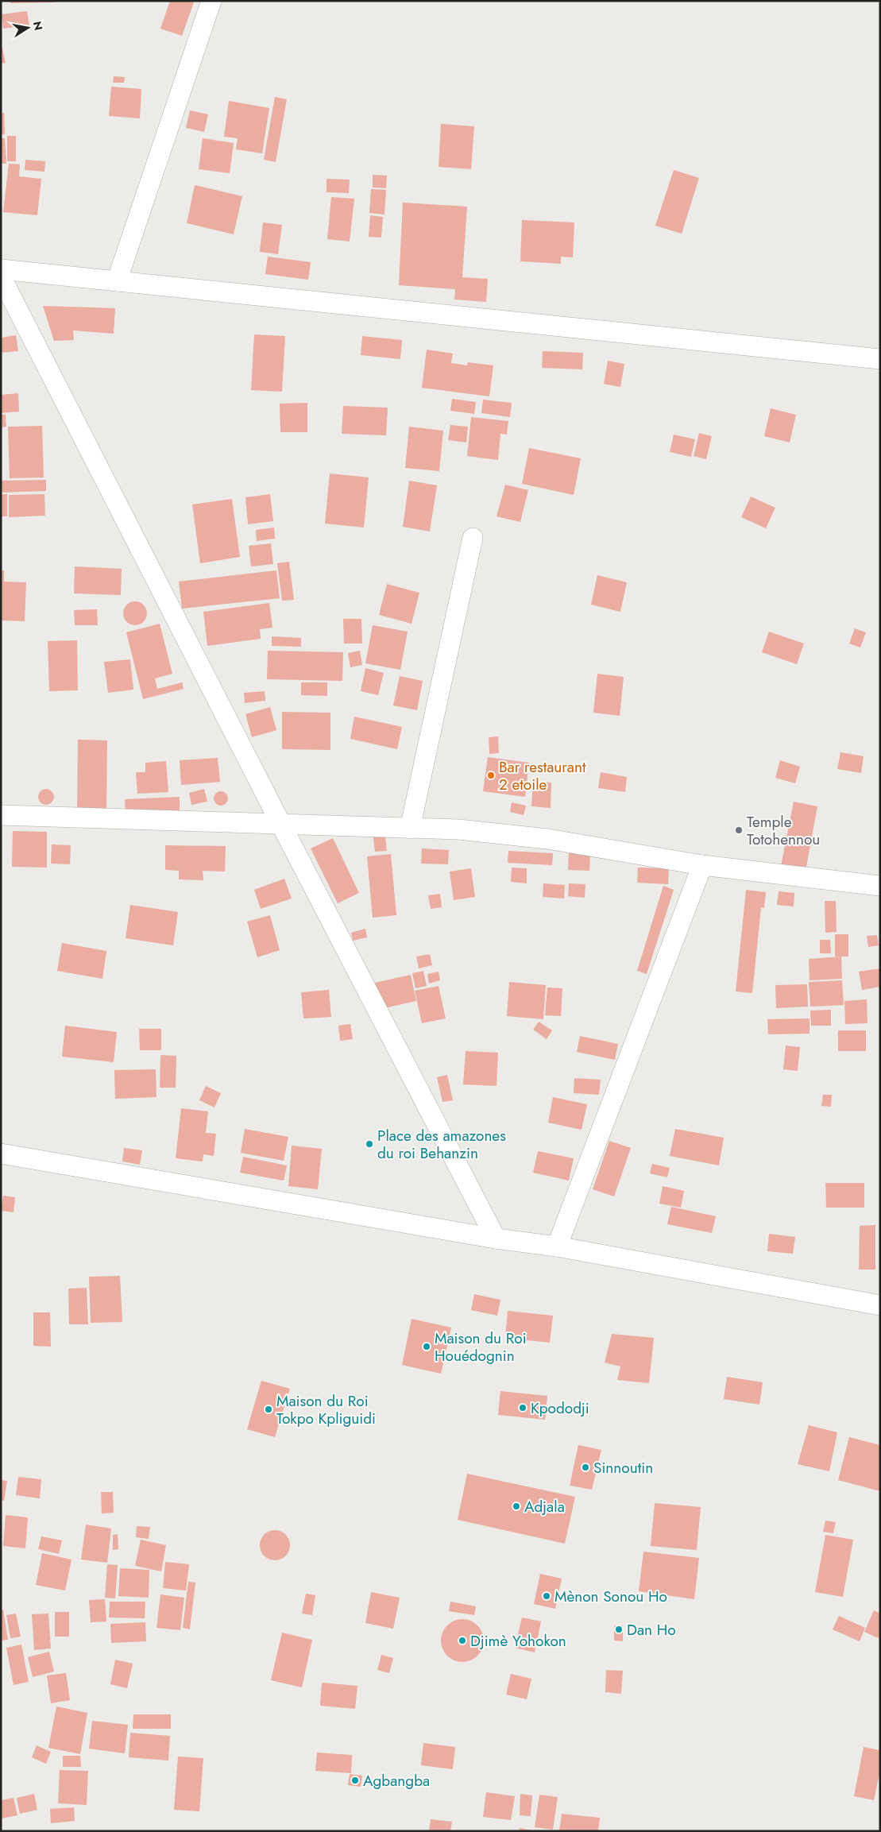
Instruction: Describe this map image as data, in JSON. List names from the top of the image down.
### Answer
{
  "places": [
    "Bar restaurant 2 etoile",
    "Temple Totohennou",
    "Place des amazones du roi Behanzin",
    "Maison du Roi Houédognin",
    "Kpododji",
    "Maison du Roi Tokpo Kpliguidi",
    "Sinnoutin",
    "Adjala",
    "Mènon Sonou Ho",
    "Dan Ho",
    "Djimè Yohokon",
    "Agbangba"
  ],
  "north": "right"
}
